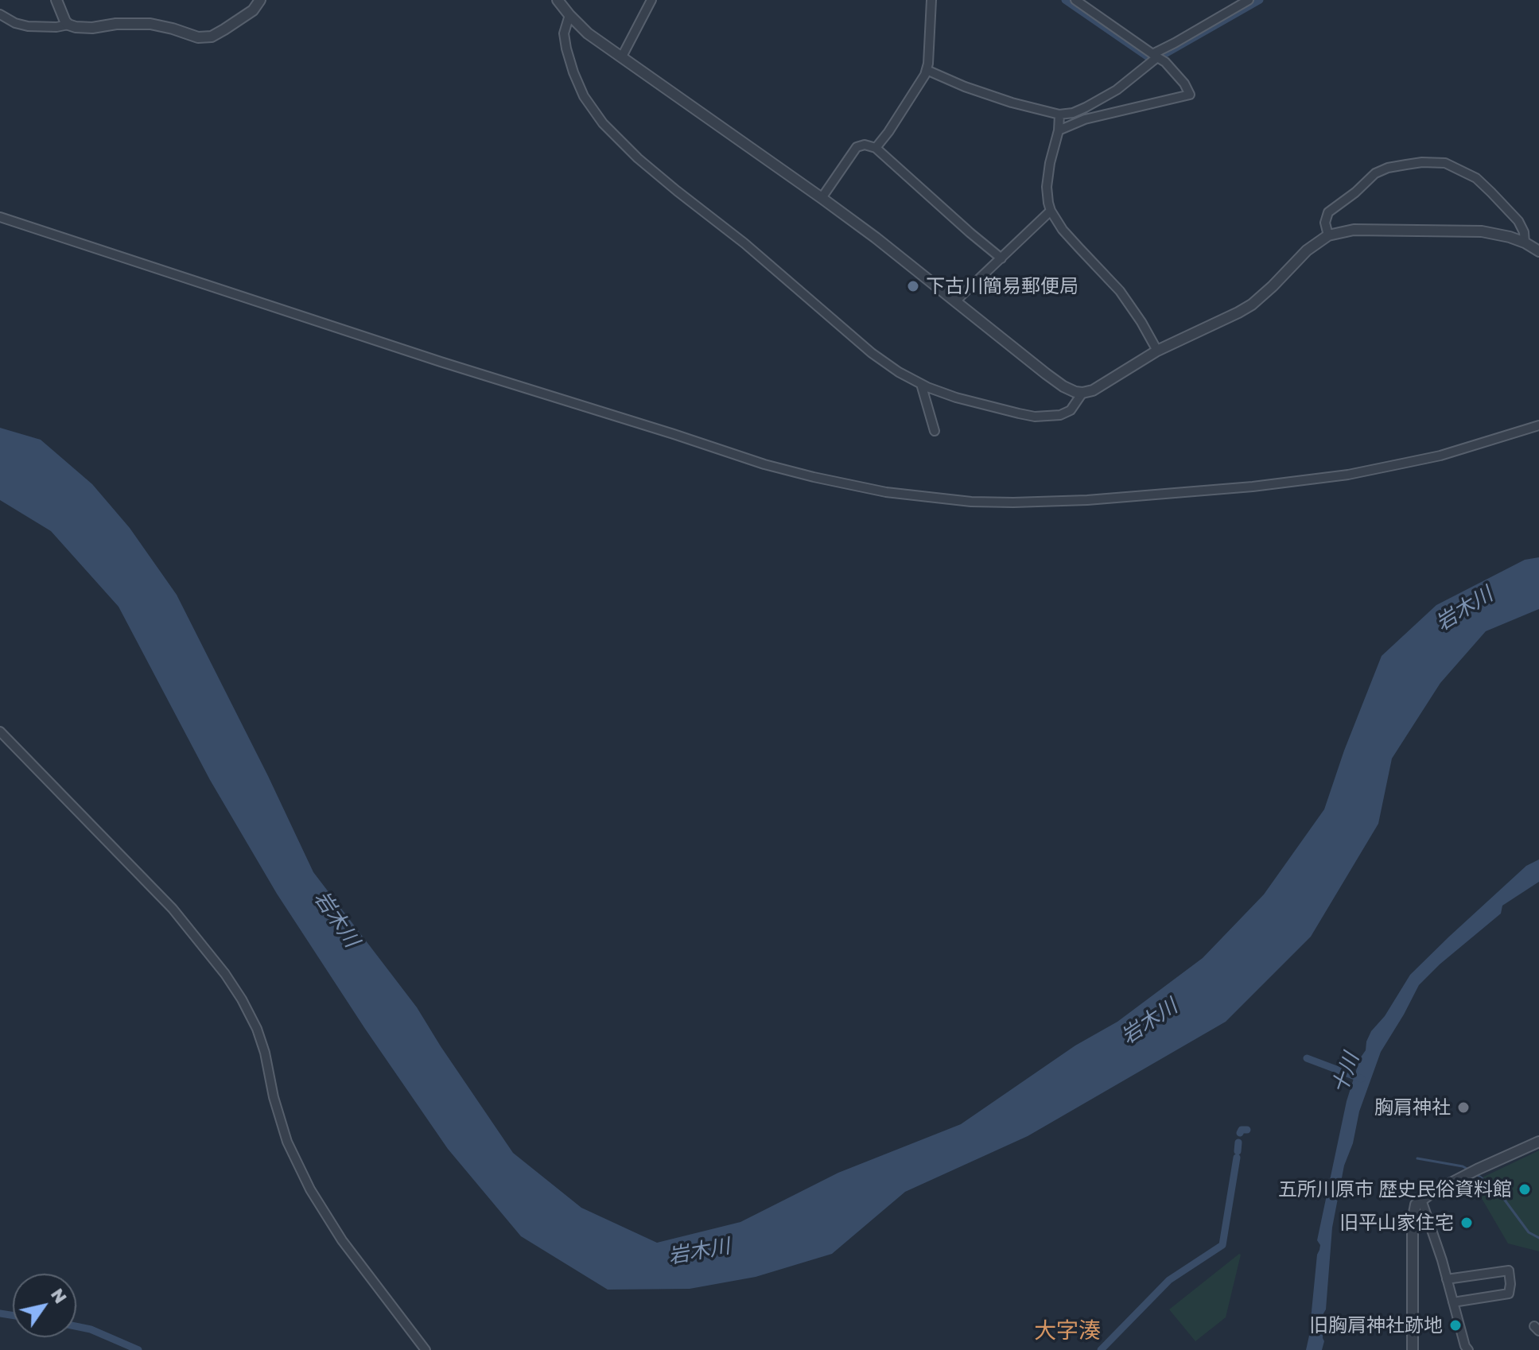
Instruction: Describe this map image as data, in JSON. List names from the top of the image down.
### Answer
{
  "districts": ["大字湊"],
  "water": ["岩木川", "十川"],
  "places": [
    "下古川簡易郵便局",
    "胸肩神社",
    "五所川原市 歴史民俗資料館",
    "旧平山家住宅",
    "旧胸肩神社跡地"
  ],
  "north": "top right"
}
